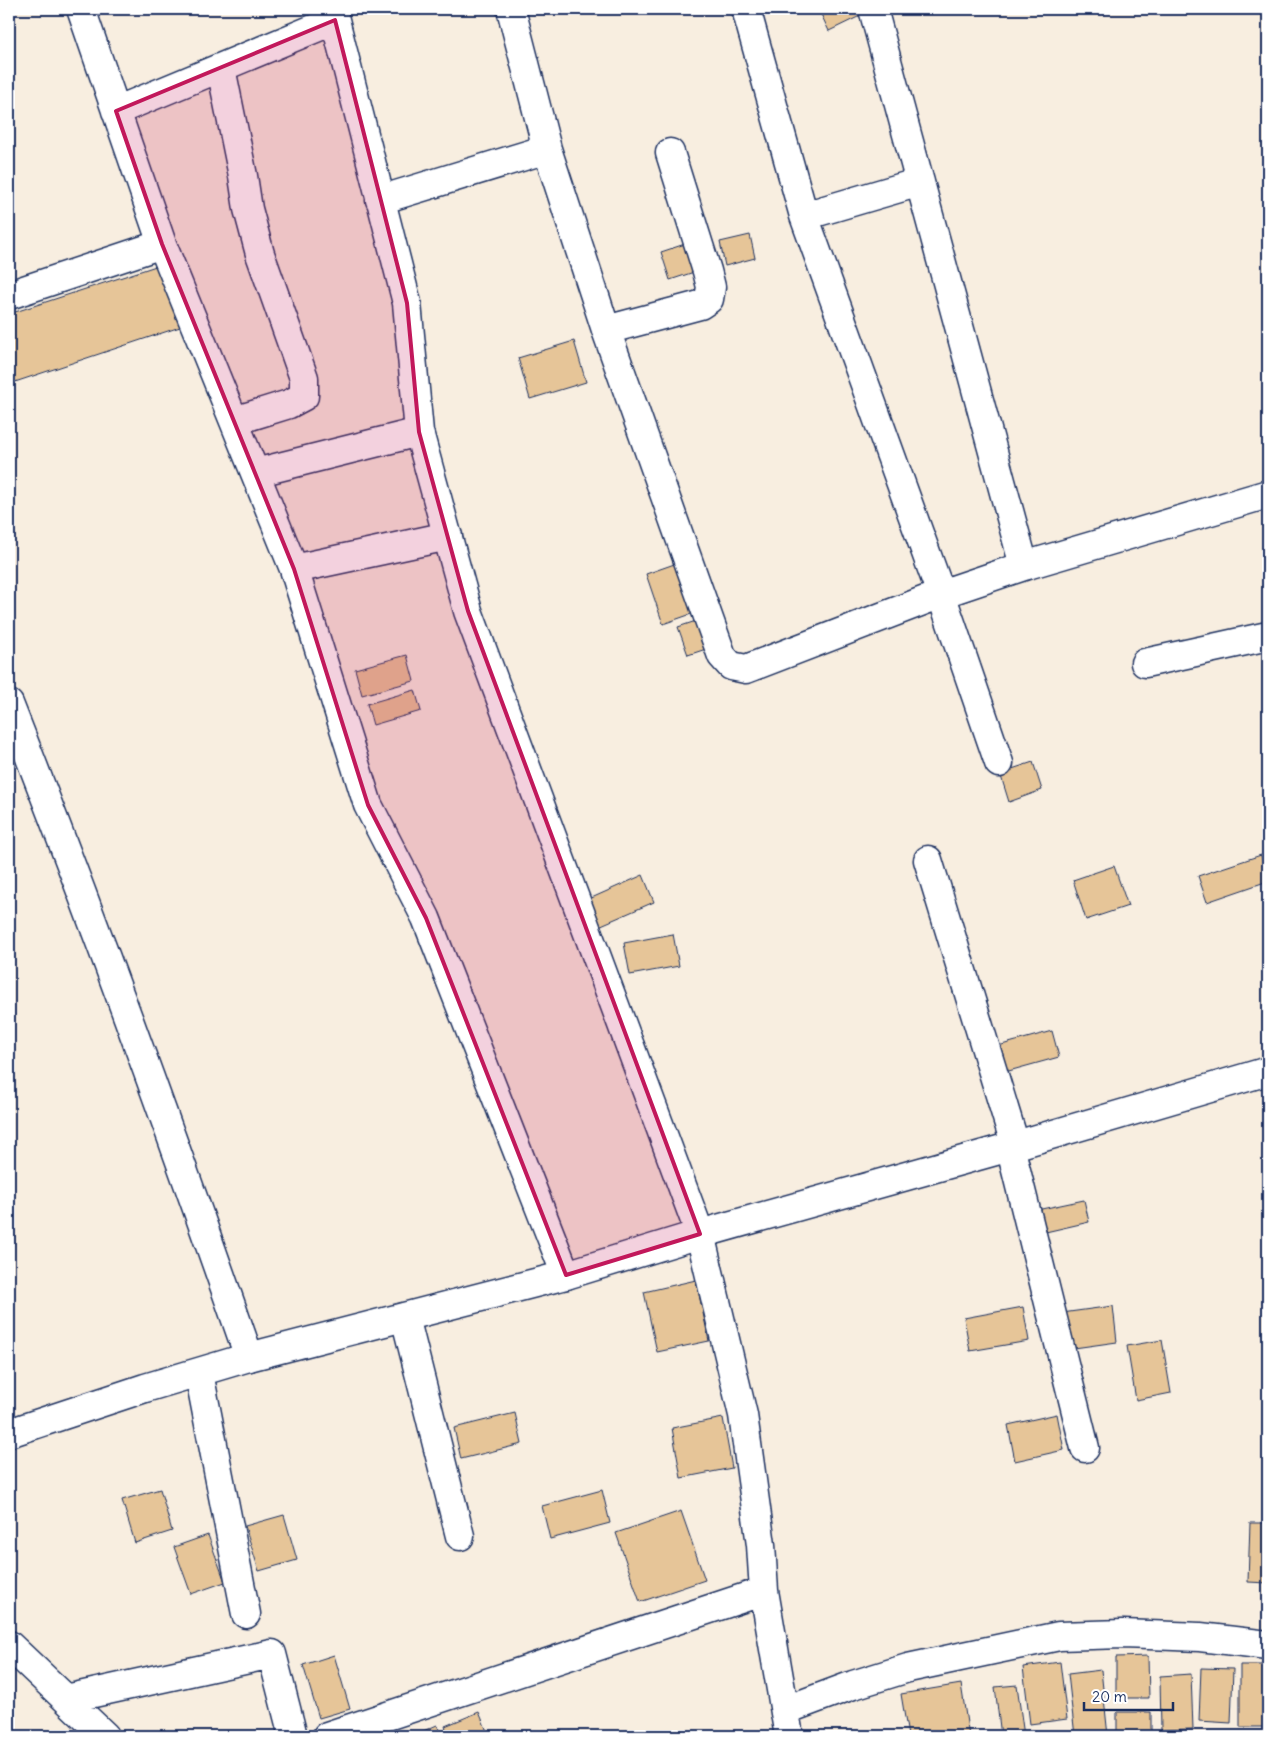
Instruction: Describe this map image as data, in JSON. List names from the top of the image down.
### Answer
{
  "scale_bar": "20 m"
}
